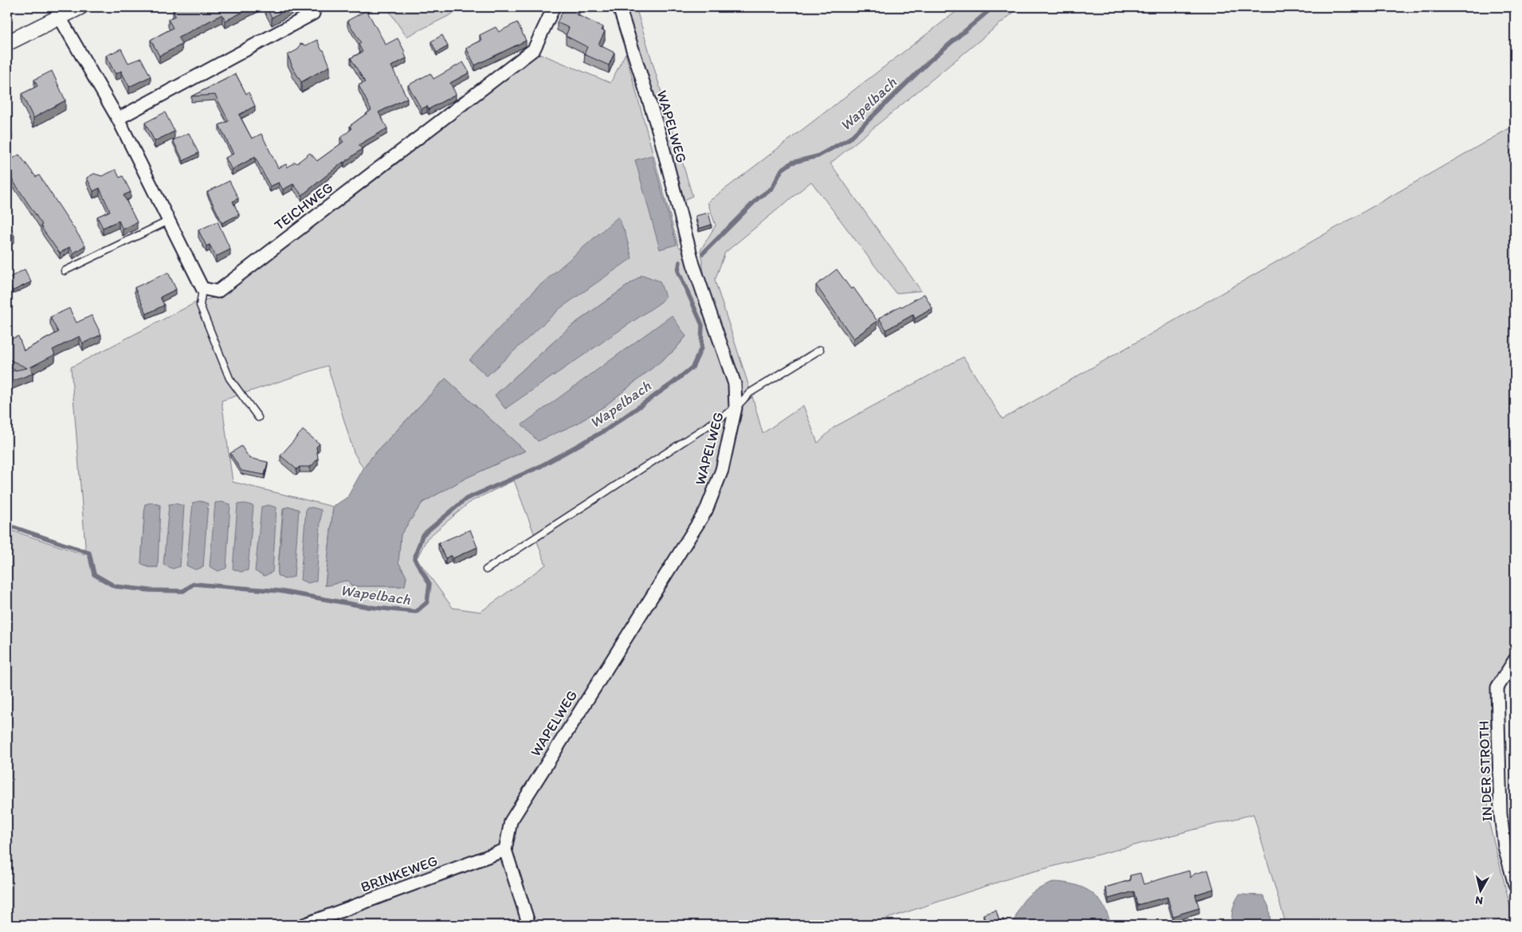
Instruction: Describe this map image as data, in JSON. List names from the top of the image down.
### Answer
{
  "streets": {
    "street": [
      "WAPELWEG",
      "TEICHWEG",
      "IN DER STROTH",
      "BRINKEWEG"
    ]
  },
  "crossings": [
    ["WAPELWEG", "BRINKEWEG"]
  ],
  "water": ["Wapelbach"],
  "north": "bottom"
}
